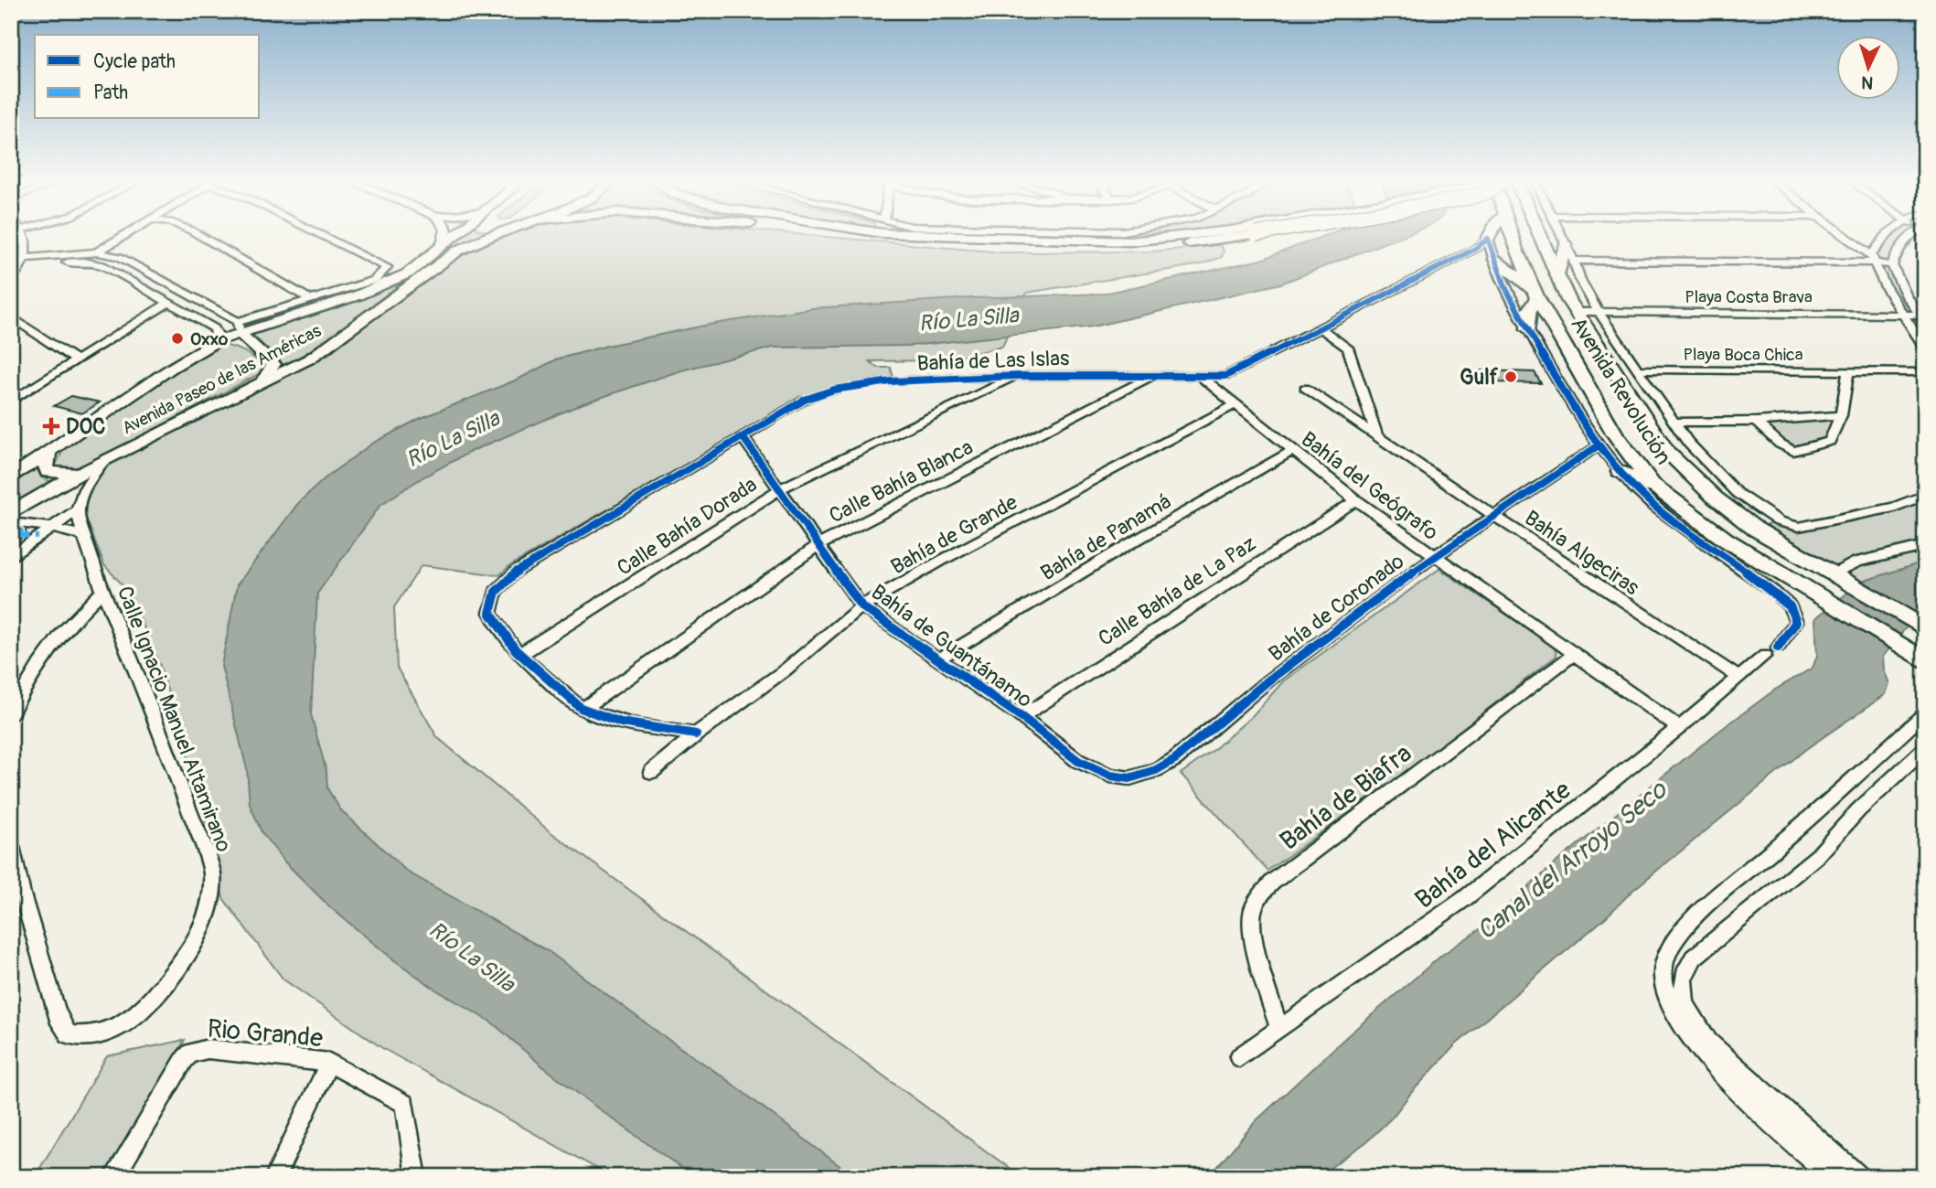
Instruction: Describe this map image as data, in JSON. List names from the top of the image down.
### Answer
{
  "streets": {
    "main road": ["Avenida Paseo de las Américas", "Avenida Revolución"],
    "street": [
      "Playa Costa Brava",
      "Playa Boca Chica",
      "Bahía de Las Islas",
      "Calle Bahía Blanca",
      "Bahía del Geógrafo",
      "Calle Bahía Dorada",
      "Bahía de Grande",
      "Bahía de Panamá",
      "Bahía Algeciras",
      "Calle Bahía de La Paz",
      "Bahía de Coronado",
      "Bahía de Guantánamo",
      "Calle Ignacio Manuel Altamirano",
      "Bahía de Biafra",
      "Bahía del Alicante",
      "Rio Grande"
    ]
  },
  "crossings": [
    ["Playa Costa Brava", "Avenida Revolución"],
    ["Bahía de Las Islas", "Calle Bahía Blanca"],
    ["Bahía de Las Islas", "Bahía del Geógrafo"],
    ["Bahía de Las Islas", "Calle Bahía Dorada"],
    ["Bahía de Las Islas", "Bahía de Guantánamo"],
    ["Calle Bahía Blanca", "Bahía de Guantánamo"],
    ["Bahía del Geógrafo", "Bahía de Grande"],
    ["Bahía del Geógrafo", "Bahía de Panamá"],
    ["Bahía del Geógrafo", "Calle Bahía de La Paz"],
    ["Bahía del Geógrafo", "Bahía de Coronado"],
    ["Bahía del Geógrafo", "Bahía de Biafra"],
    ["Bahía del Geógrafo", "Bahía del Alicante"],
    ["Calle Bahía Dorada", "Bahía de Guantánamo"],
    ["Bahía de Grande", "Bahía de Guantánamo"],
    ["Bahía de Panamá", "Bahía de Guantánamo"],
    ["Bahía Algeciras", "Bahía de Coronado"],
    ["Bahía Algeciras", "Bahía del Alicante"],
    ["Calle Bahía de La Paz", "Bahía de Guantánamo"],
    ["Bahía de Coronado", "Bahía de Guantánamo"],
    ["Bahía de Biafra", "Bahía del Alicante"]
  ],
  "water": ["Río La Silla", "Canal del Arroyo Seco"],
  "places": {
    "other": ["Oxxo", "Gulf"],
    "health": ["DOC"]
  },
  "legend": ["Cycle path", "Path"],
  "north": "bottom"
}
